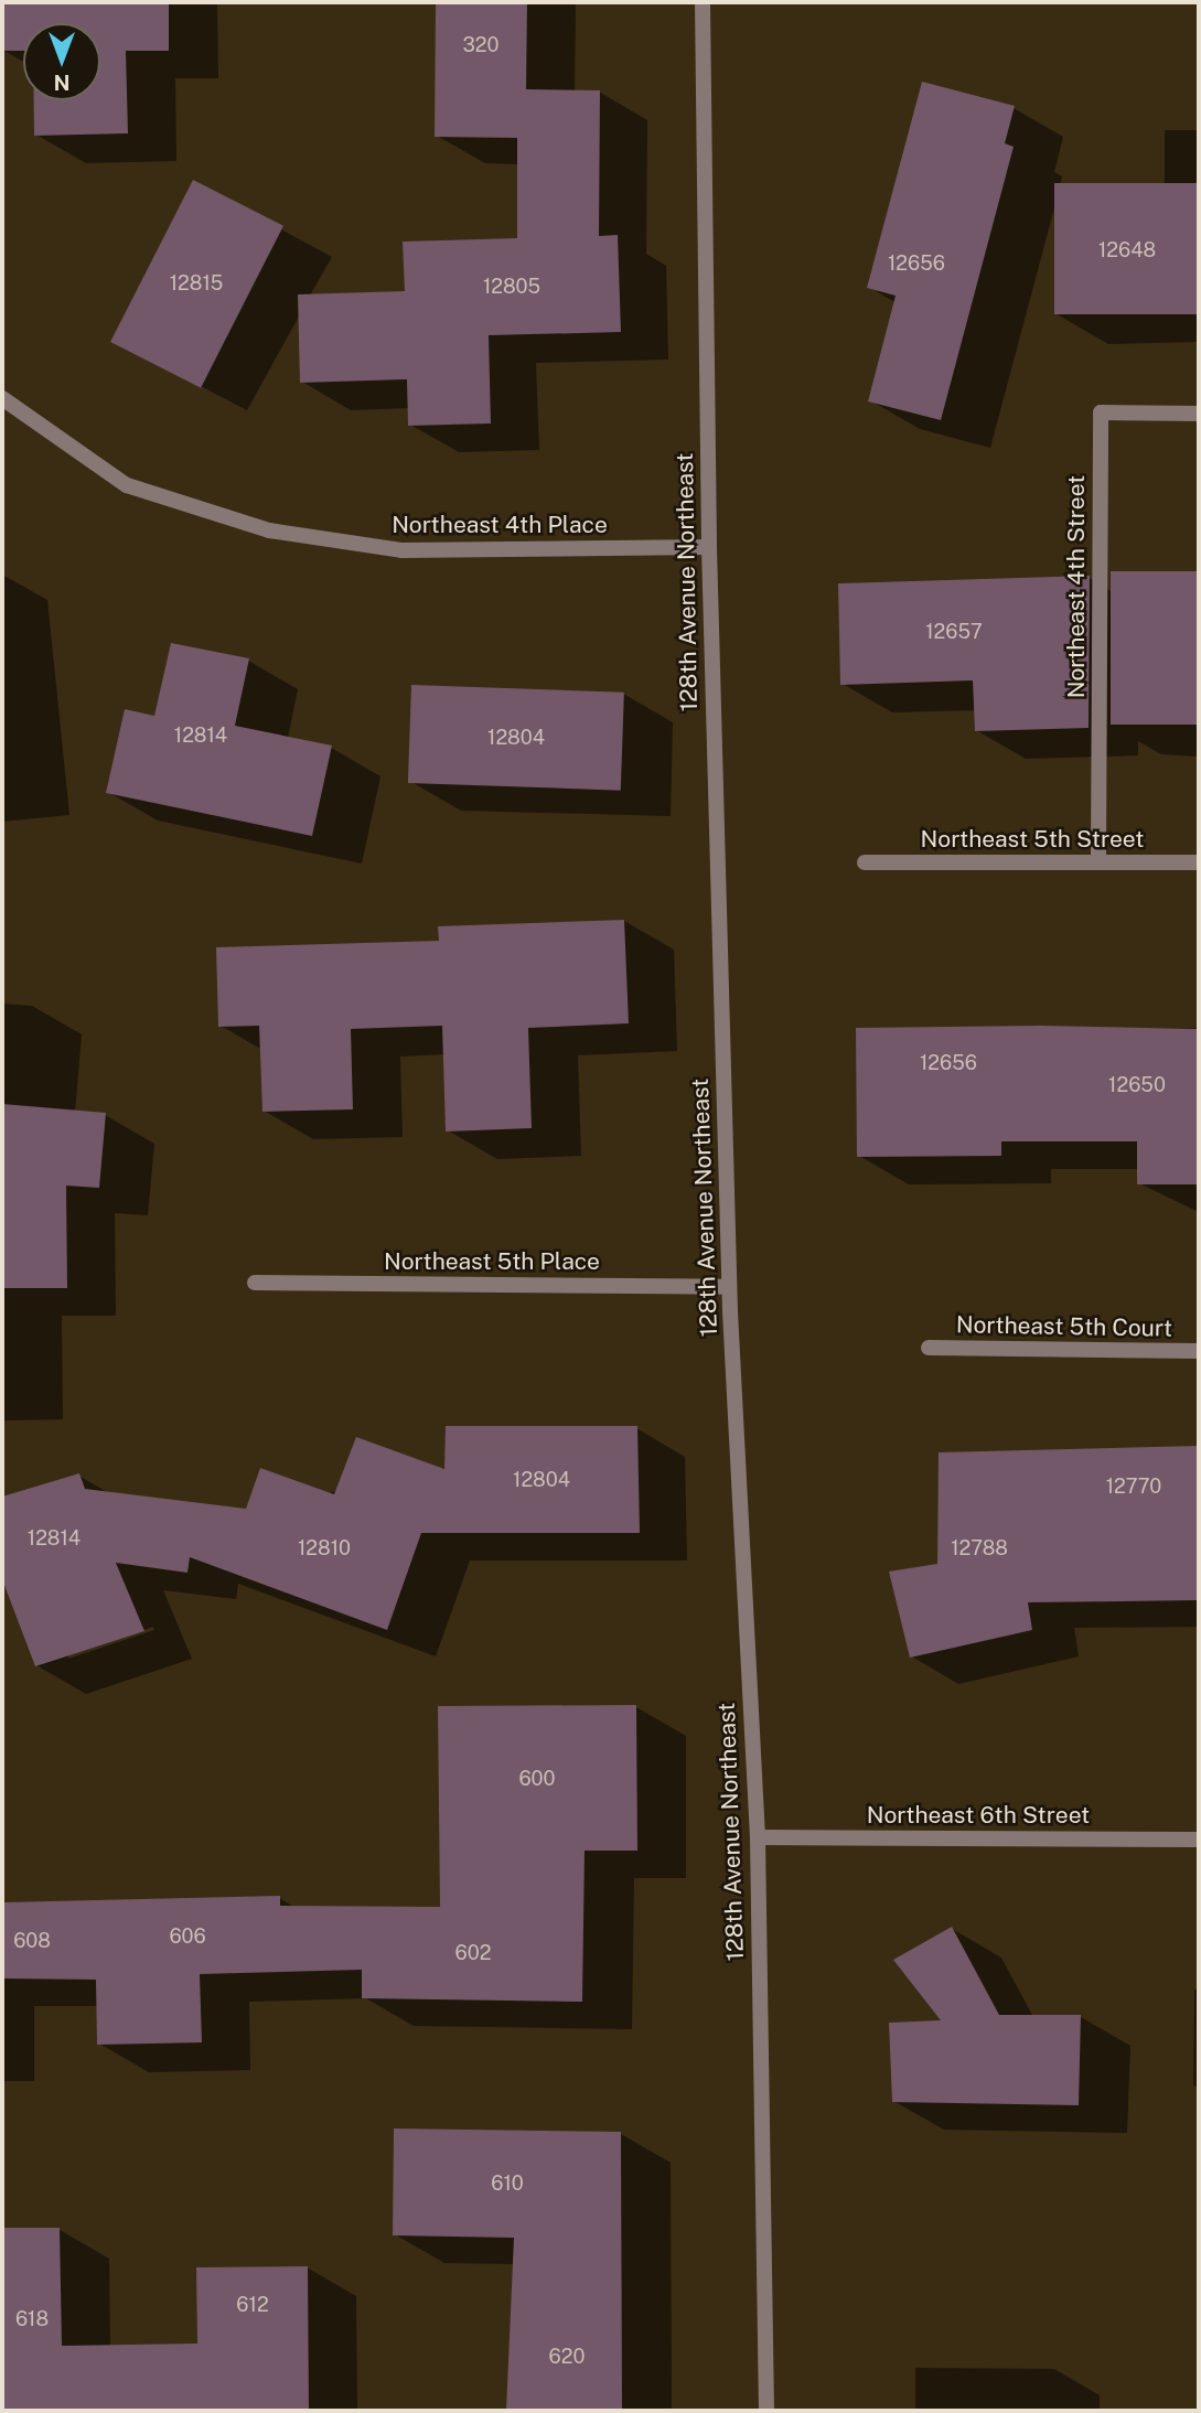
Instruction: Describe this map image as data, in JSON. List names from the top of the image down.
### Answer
{
  "streets": {
    "street": [
      "Northeast 4th Place",
      "128th Avenue Northeast",
      "Northeast 4th Street",
      "Northeast 5th Street",
      "Northeast 5th Place",
      "Northeast 5th Court",
      "Northeast 6th Street"
    ]
  },
  "crossings": [
    ["Northeast 4th Place", "128th Avenue Northeast"],
    ["128th Avenue Northeast", "Northeast 5th Place"],
    ["128th Avenue Northeast", "Northeast 6th Street"],
    ["Northeast 4th Street", "Northeast 5th Street"]
  ],
  "house_numbers": [
    "320",
    "12648",
    "12656",
    "12815",
    "12805",
    "12657",
    "12814",
    "12804",
    "12656",
    "12650",
    "12804",
    "12770",
    "12814",
    "12810",
    "12788",
    "600",
    "606",
    "608",
    "602",
    "610",
    "612",
    "618",
    "620"
  ],
  "north": "bottom"
}
